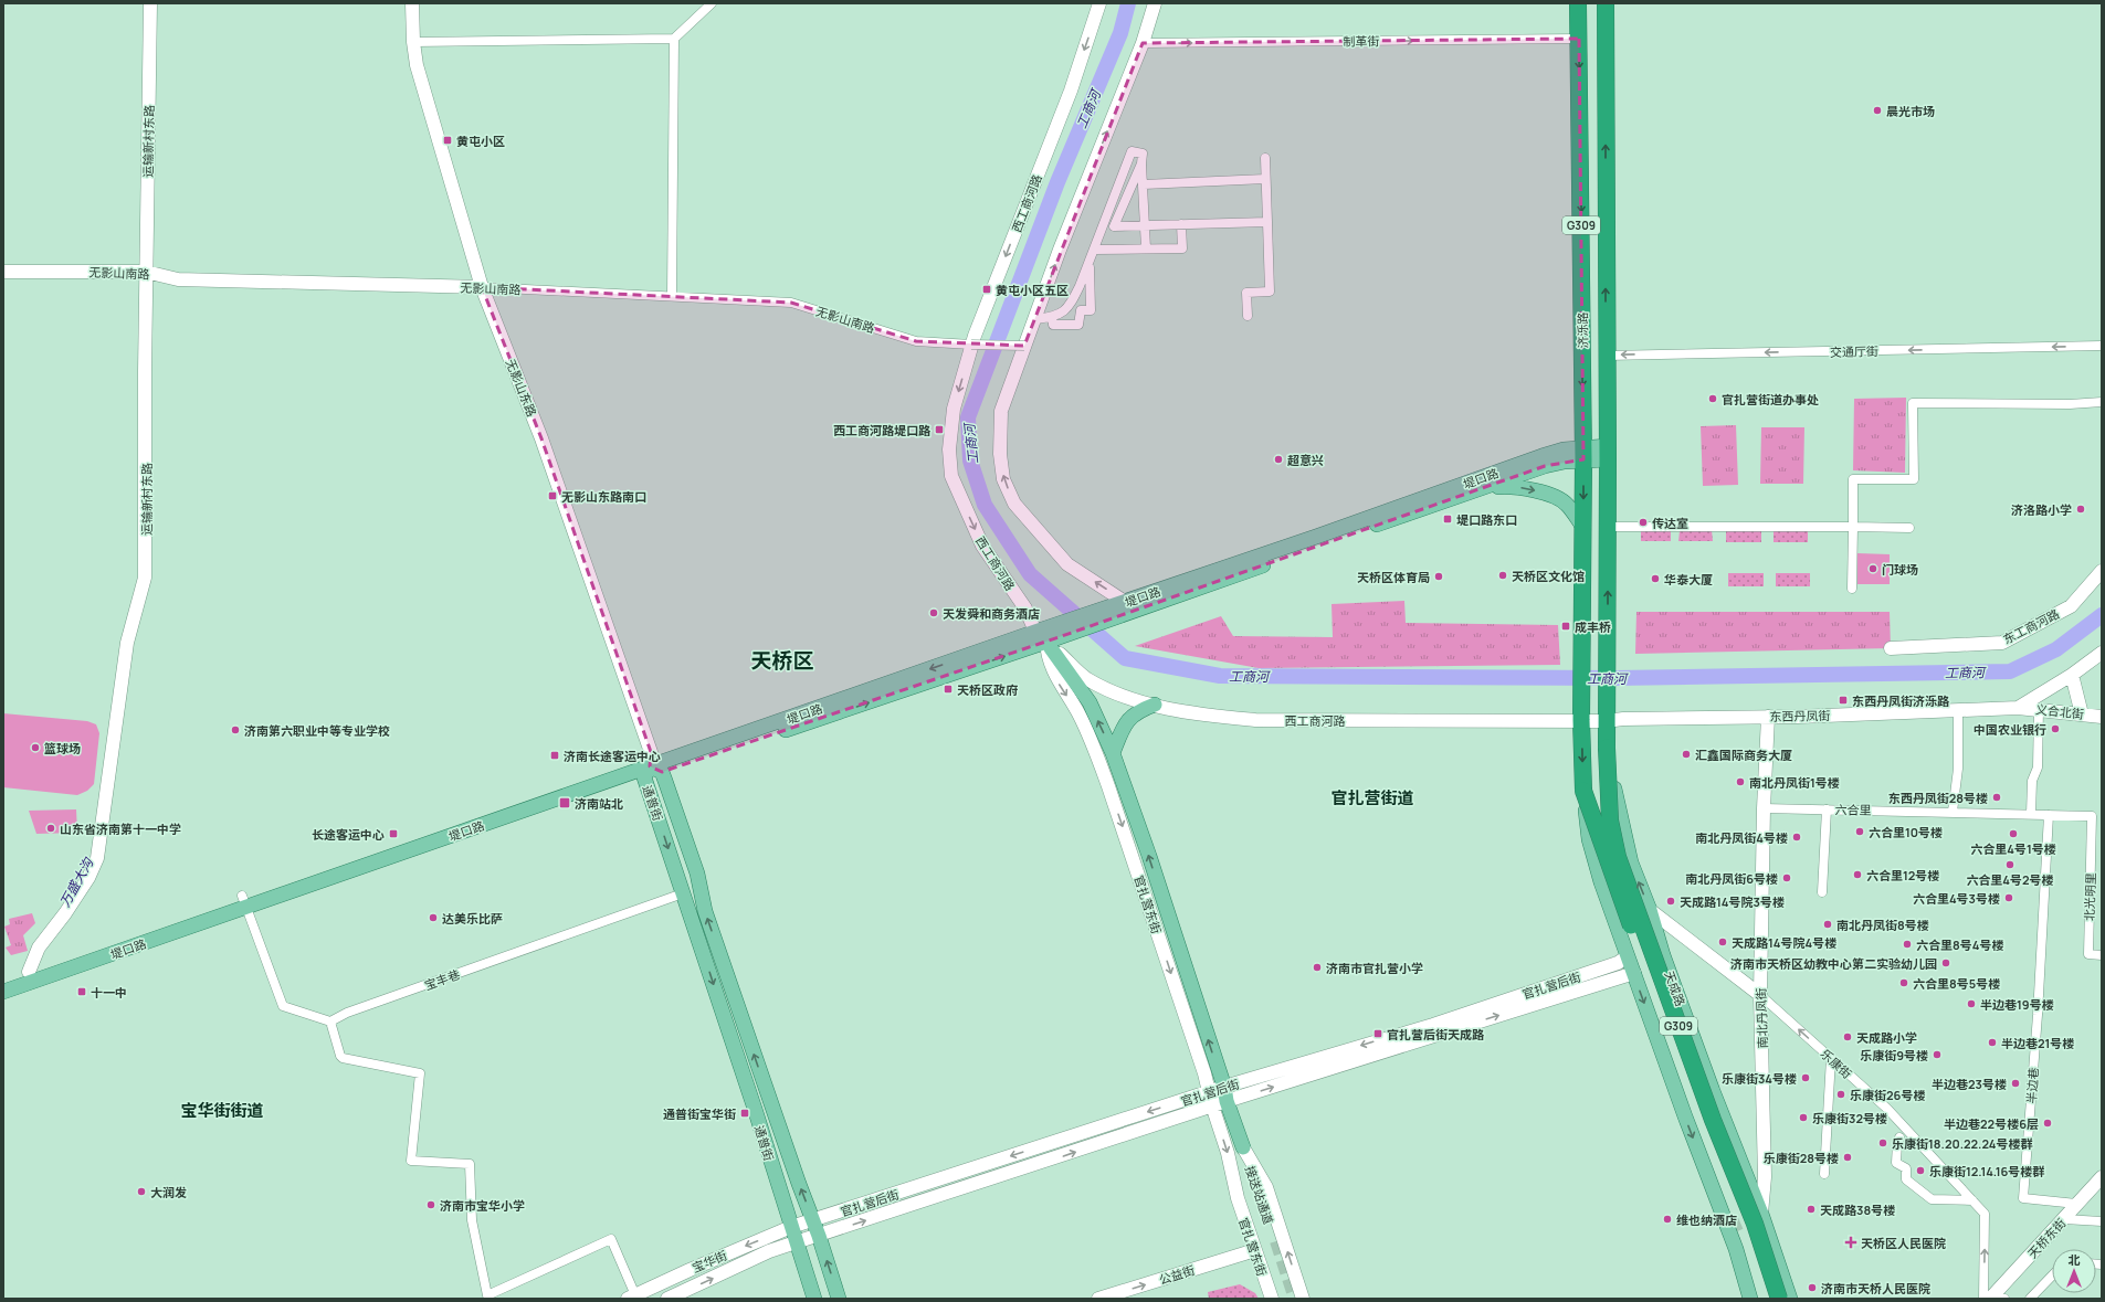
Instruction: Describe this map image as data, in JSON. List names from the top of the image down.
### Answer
{
  "streets": {
    "highway": ["G309", "济泺路", "天成路"],
    "main road": [
      "运输新村东路",
      "西工商河路",
      "无影山南路",
      "无影山东路",
      "堤口路",
      "东工商河路",
      "义合北街",
      "东西丹凤街",
      "通普街",
      "官扎营东街",
      "官扎营后街",
      "南北丹凤街",
      "乐康街",
      "接送站通道",
      "天桥东街",
      "宝华街",
      "公益街"
    ],
    "street": [
      "制革街",
      "交通厅街",
      "六合里",
      "北光明里",
      "宝丰巷",
      "半边巷"
    ]
  },
  "crossings": [
    ["制革街", "济泺路"],
    ["运输新村东路", "无影山南路"],
    ["西工商河路", "无影山南路"],
    ["西工商河路", "济泺路"],
    ["西工商河路", "堤口路"],
    ["西工商河路", "东西丹凤街"],
    ["西工商河路", "官扎营东街"],
    ["西工商河路", "天成路"],
    ["无影山南路", "无影山东路"],
    ["济泺路", "交通厅街"],
    ["济泺路", "堤口路"],
    ["济泺路", "东西丹凤街"],
    ["济泺路", "天成路"],
    ["无影山东路", "堤口路"],
    ["无影山东路", "通普街"],
    ["堤口路", "通普街"],
    ["堤口路", "官扎营东街"],
    ["义合北街", "东西丹凤街"],
    ["东西丹凤街", "天成路"],
    ["东西丹凤街", "南北丹凤街"],
    ["通普街", "宝丰巷"],
    ["通普街", "官扎营后街"],
    ["通普街", "宝华街"],
    ["六合里", "北光明里"],
    ["六合里", "南北丹凤街"],
    ["六合里", "半边巷"],
    ["北光明里", "半边巷"],
    ["官扎营东街", "官扎营后街"],
    ["官扎营东街", "接送站通道"],
    ["官扎营东街", "公益街"],
    ["官扎营后街", "天成路"],
    ["官扎营后街", "宝华街"],
    ["天成路", "南北丹凤街"],
    ["天成路", "乐康街"],
    ["南北丹凤街", "乐康街"],
    ["乐康街", "天桥东街"],
    ["半边巷", "天桥东街"]
  ],
  "one_way": ["制革街", "交通厅街", "公益街"],
  "districts": ["天桥区", "官扎营街道", "宝华街街道"],
  "water": ["工商河", "万盛大沟"],
  "places": {
    "other": [
      "晨光市场",
      "官扎营街道办事处",
      "超意兴",
      "济洛路小学",
      "传达室",
      "门球场",
      "天桥区文化馆",
      "天桥区体育局",
      "华泰大厦",
      "天发舜和商务酒店",
      "中国农业银行",
      "济南第六职业中等专业学校",
      "篮球场",
      "汇鑫国际商务大厦",
      "南北丹凤街1号楼",
      "东西丹凤街28号楼",
      "山东省济南第十一中学",
      "六合里10号楼",
      "六合里4号1号楼",
      "南北丹凤街4号楼",
      "六合里4号2号楼",
      "六合里12号楼",
      "南北丹凤街6号楼",
      "六合里4号3号楼",
      "天成路14号院3号楼",
      "达美乐比萨",
      "南北丹凤街8号楼",
      "天成路14号院4号楼",
      "六合里8号4号楼",
      "济南市天桥区幼教中心第二实验幼儿园",
      "济南市官扎营小学",
      "六合里8号5号楼",
      "半边巷19号楼",
      "天成路小学",
      "半边巷21号楼",
      "乐康街9号楼",
      "乐康街34号楼",
      "半边巷23号楼",
      "乐康街26号楼",
      "乐康街32号楼",
      "半边巷22号楼6层",
      "乐康街18.20.22.24号楼群",
      "乐康街28号楼",
      "乐康街12.14.16号楼群",
      "大润发",
      "济南市宝华小学",
      "天成路38号楼",
      "维也纳酒店",
      "济南市天桥人民医院"
    ],
    "transit": [
      "黄屯小区",
      "黄屯小区五区",
      "西工商河路堤口路",
      "无影山东路南口",
      "堤口路东口",
      "成丰桥",
      "天桥区政府",
      "东西丹凤街济泺路",
      "济南长途客运中心",
      "济南站北",
      "长途客运中心",
      "十一中",
      "官扎营后街天成路",
      "通普街宝华街"
    ],
    "health": ["天桥区人民医院"]
  },
  "north": "top"
}
